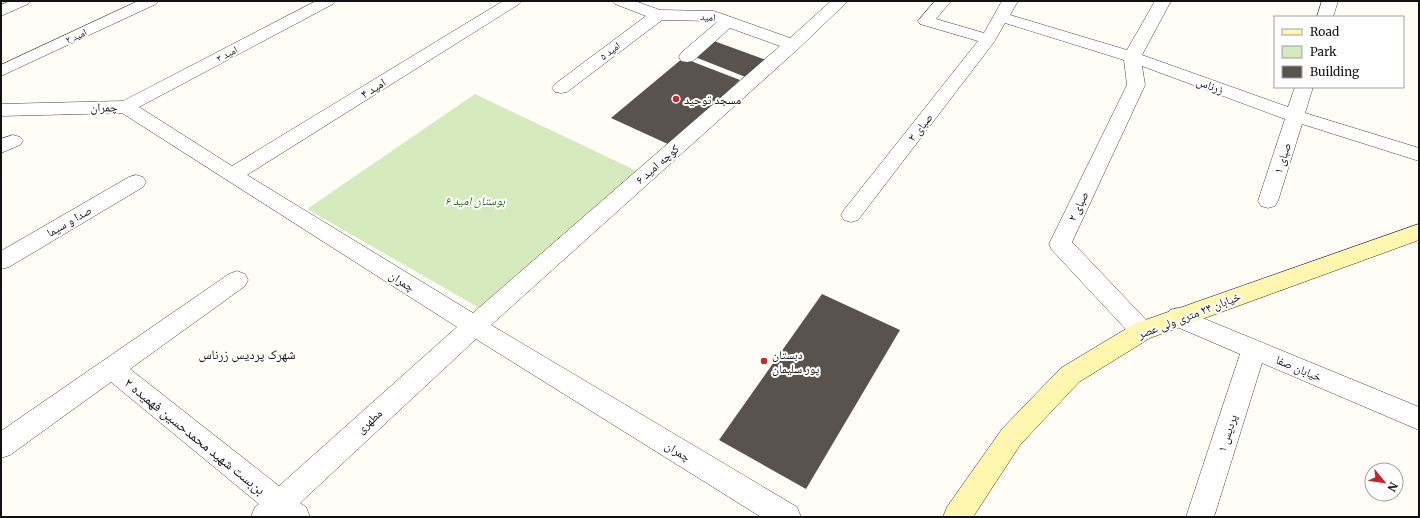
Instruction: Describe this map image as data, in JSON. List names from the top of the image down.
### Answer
{
  "streets": {
    "street": [
      "امید",
      "امید ۲",
      "امید ۵",
      "امید ۳",
      "زرناس",
      "امید ۴",
      "چمران",
      "صبای ۳",
      "صبای ۱",
      "کوچه امید ۶",
      "صبای ۲",
      "صدا و سیما",
      "خیابان ۲۴ متری ولی عصر",
      "خیابان صفا",
      "مطهری",
      "پردیس ۱",
      "بن‌بست شهید محمدحسین فهمیده ۲"
    ]
  },
  "crossings": [
    ["امید", "امید ۵"],
    ["امید", "کوچه امید ۶"],
    ["امید ۳", "چمران"],
    ["زرناس", "صبای ۱"],
    ["زرناس", "صبای ۲"],
    ["امید ۴", "چمران"],
    ["چمران", "کوچه امید ۶"],
    ["چمران", "مطهری"],
    ["کوچه امید ۶", "مطهری"],
    ["صبای ۲", "خیابان ۲۴ متری ولی عصر"],
    ["خیابان ۲۴ متری ولی عصر", "خیابان صفا"],
    ["خیابان صفا", "پردیس ۱"],
    ["مطهری", "بن‌بست شهید محمدحسین فهمیده ۲"]
  ],
  "districts": ["شهرک پردیس زرناس"],
  "parks": ["بوستان امید ۶"],
  "places": ["مسجد توحید", "دبستان پور سلیمان"],
  "legend": ["Road", "Park", "Building"],
  "north": "bottom right"
}
